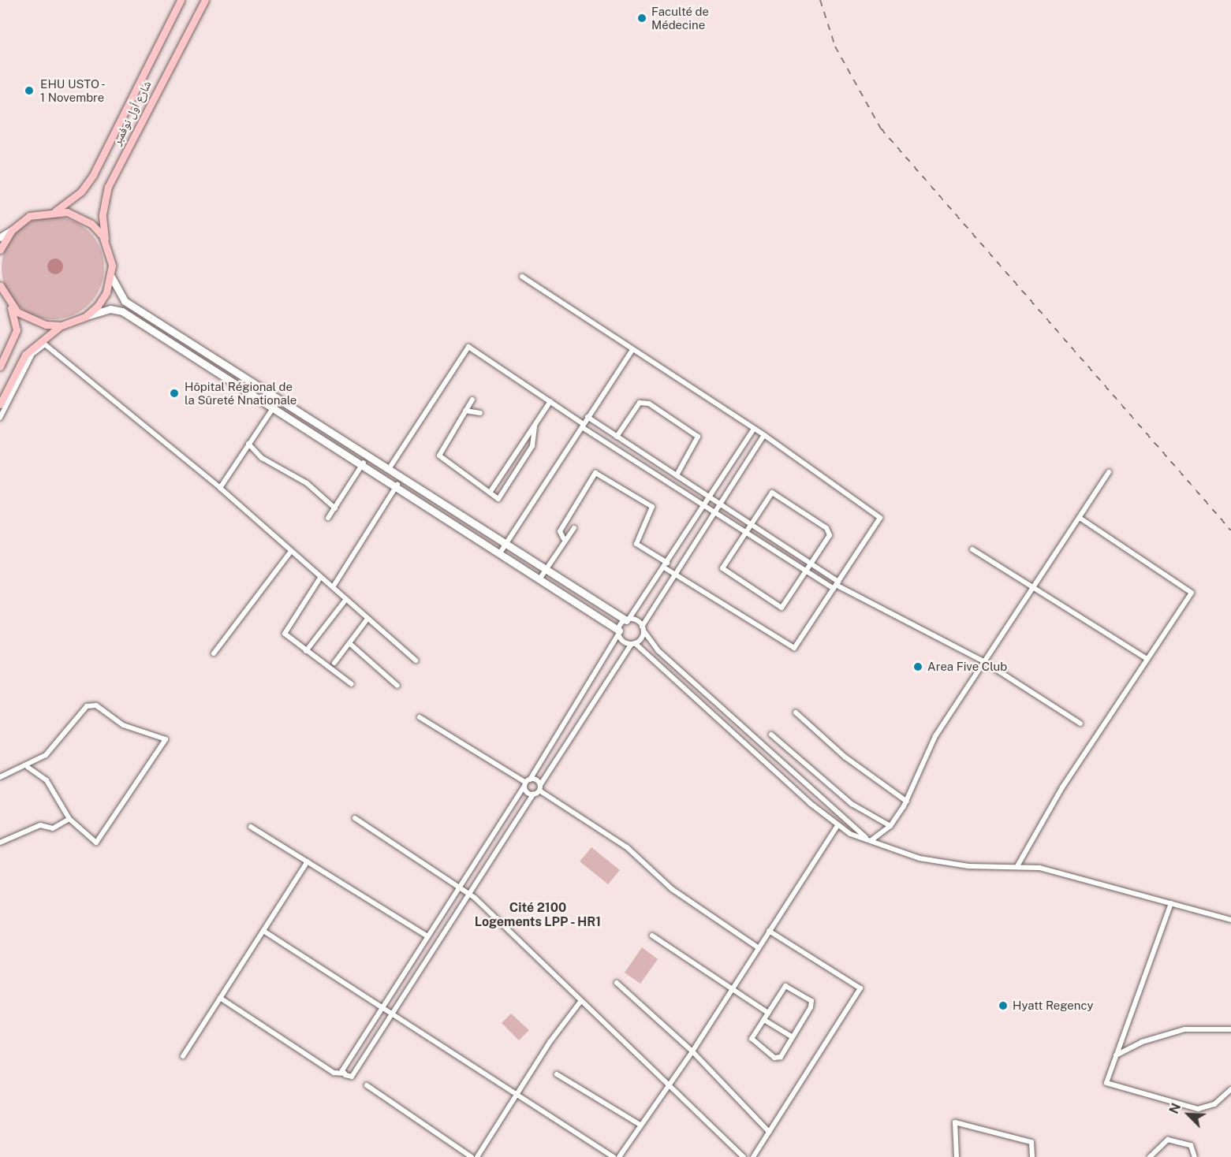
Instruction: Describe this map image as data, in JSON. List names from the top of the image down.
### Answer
{
  "streets": {
    "main road": ["شارع أول نوفمبر"]
  },
  "districts": ["Cité 2100 Logements LPP - HR1"],
  "places": [
    "Faculté de Médecine",
    "EHU USTO - 1 Novembre",
    "Hôpital Régional de la Sûreté Nnationale",
    "Area Five Club",
    "Hyatt Regency"
  ],
  "north": "top left"
}
